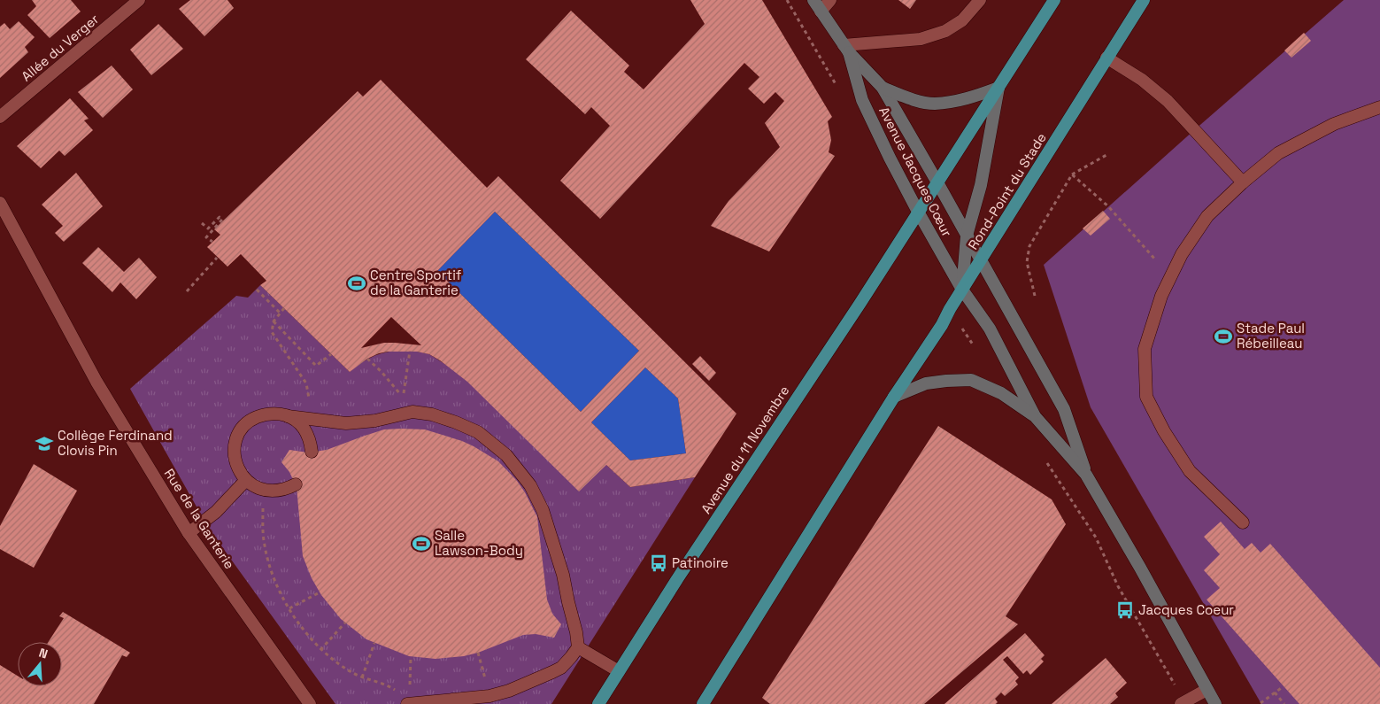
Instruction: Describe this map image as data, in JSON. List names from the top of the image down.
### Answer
{
  "streets": {
    "main road": ["Avenue Jacques Cœur", "Rond-Point du Stade", "Avenue du 11 Novembre"],
    "street": ["Allée du Verger", "Rue de la Ganterie"]
  },
  "crossings": [
    ["Avenue Jacques Cœur", "Rond-Point du Stade"],
    ["Avenue Jacques Cœur", "Avenue du 11 Novembre"]
  ],
  "places": {
    "sports": ["Centre Sportif de la Ganterie", "Stade Paul Rébeilleau", "Salle Lawson-Body"],
    "school or university": ["Collège Ferdinand Clovis Pin"],
    "bus stop": ["Patinoire", "Jacques Coeur"]
  },
  "north": "top"
}
